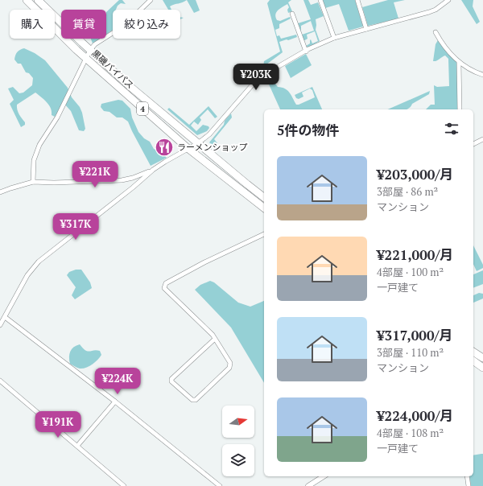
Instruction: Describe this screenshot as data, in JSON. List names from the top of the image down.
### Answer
{
  "streets": {
    "highway": ["黒磯バイパス", "4"]
  },
  "places": {
    "restaurant": ["ラーメンショップ"]
  },
  "north": "right",
  "page": {
    "chip": ["購入", "賃貸", "絞り込み"],
    "price": [
      "¥203K",
      "¥221K",
      "¥317K",
      "¥224K",
      "¥191K"
    ],
    "heading": "5件の物件",
    "list": [
      {
        "name": "¥203,000/月",
        "note": "3部屋 · 86 m² · マンション"
      },
      {
        "name": "¥221,000/月",
        "note": "4部屋 · 100 m² · 一戸建て"
      },
      {
        "name": "¥317,000/月",
        "note": "3部屋 · 110 m² · マンション"
      },
      {
        "name": "¥224,000/月",
        "note": "4部屋 · 108 m² · 一戸建て"
      }
    ]
  }
}
